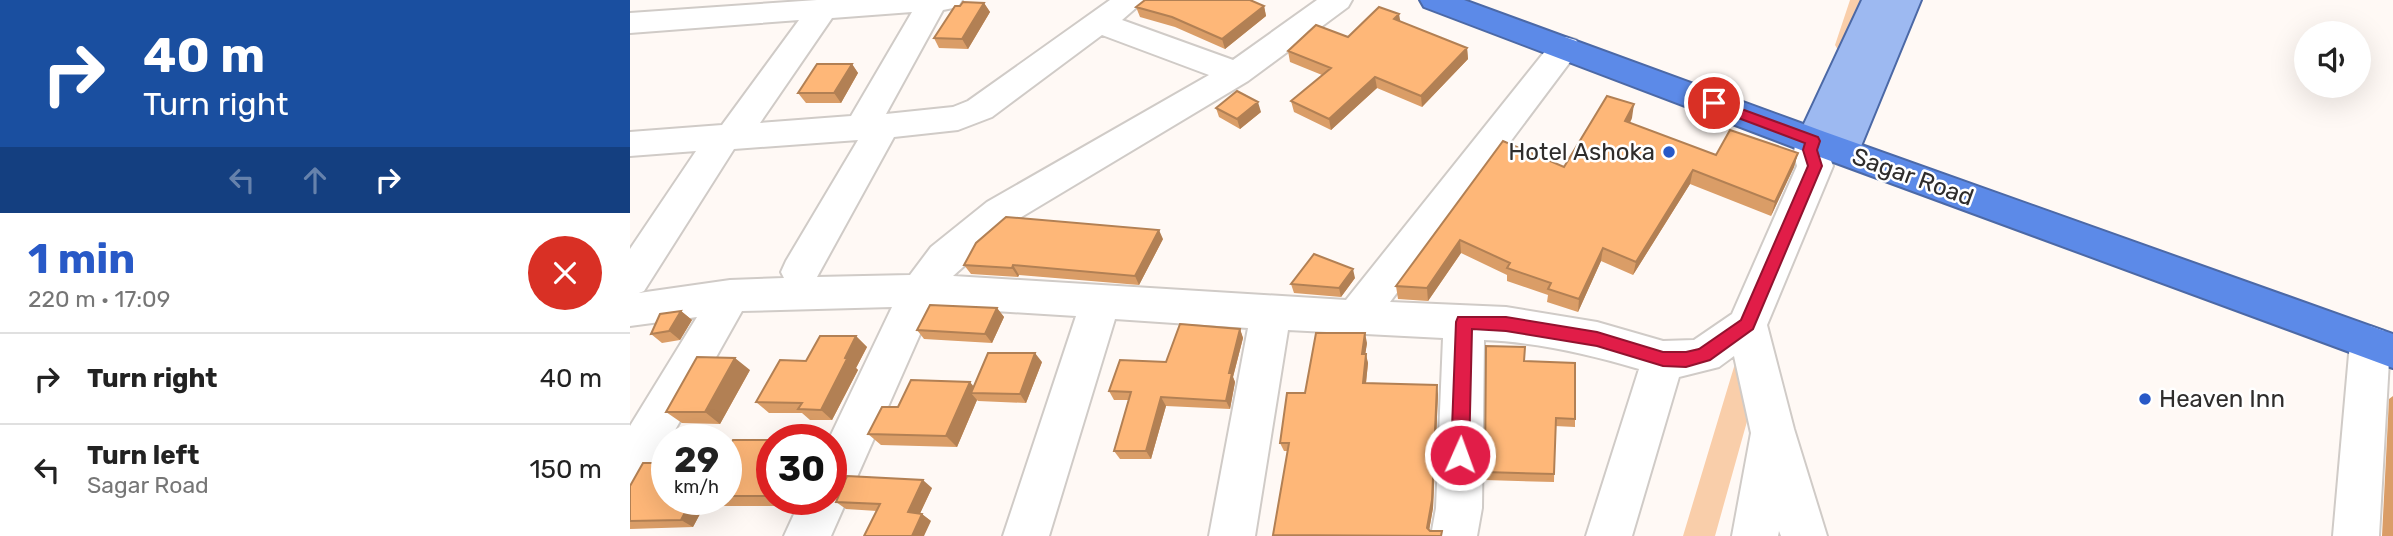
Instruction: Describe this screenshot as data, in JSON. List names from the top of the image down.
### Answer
{
  "streets": {
    "highway": ["Sagar Road"]
  },
  "places": ["Hotel Ashoka", "Heaven Inn"],
  "page": {
    "turn": ["40 m", "Turn right"],
    "heading": ["1 min", "220 m · 17:09"],
    "list": [
      {
        "name": "Turn right",
        "value": "40 m"
      },
      {
        "name": "Turn left",
        "note": "Sagar Road",
        "value": "150 m"
      }
    ],
    "speed": "29 km/h",
    "limit": "30"
  }
}
